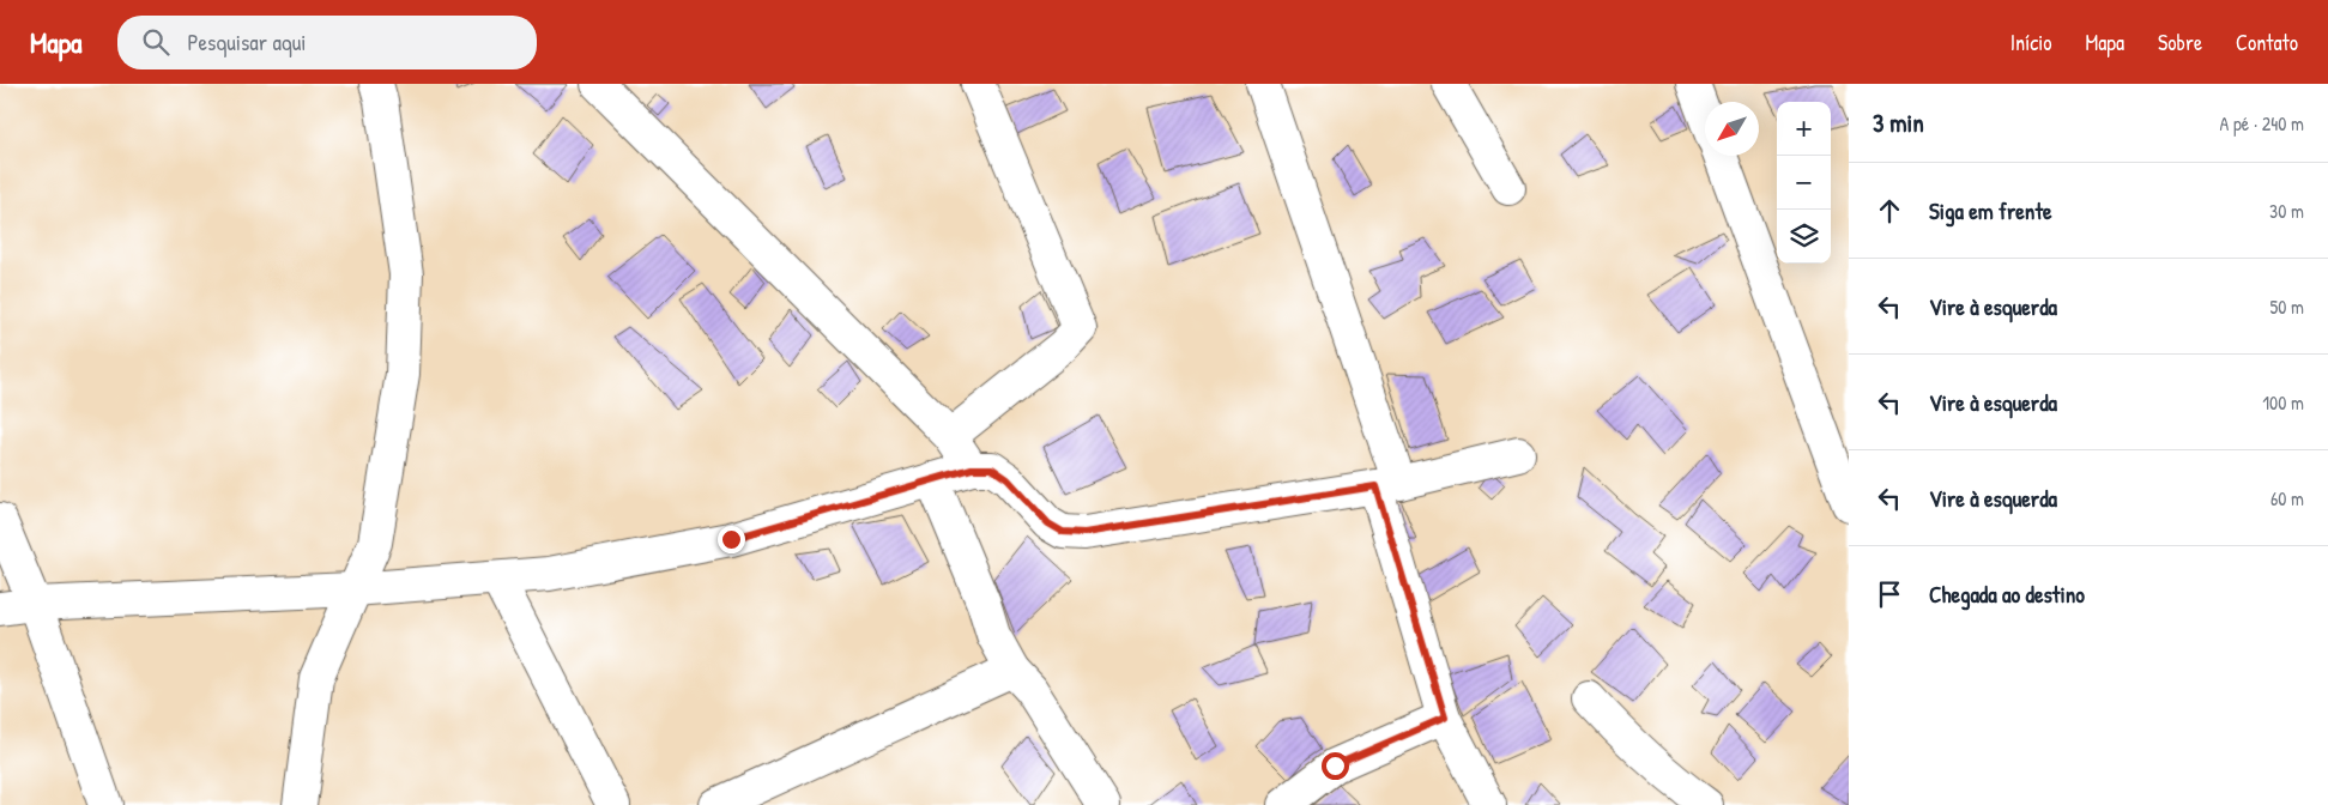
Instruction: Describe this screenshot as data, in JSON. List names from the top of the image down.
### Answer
{
  "north": "bottom left",
  "page": {
    "header": "Mapa",
    "search": "Pesquisar aqui",
    "nav": [
      "Início",
      "Mapa",
      "Sobre",
      "Contato"
    ],
    "heading": ["3 min", "A pé · 240 m"],
    "map_buttons": ["+", "−"],
    "list": [
      ["Siga em frente", "30 m"],
      ["Vire à esquerda", "50 m"],
      ["Vire à esquerda", "100 m"],
      ["Vire à esquerda", "60 m"],
      "Chegada ao destino"
    ]
  }
}
